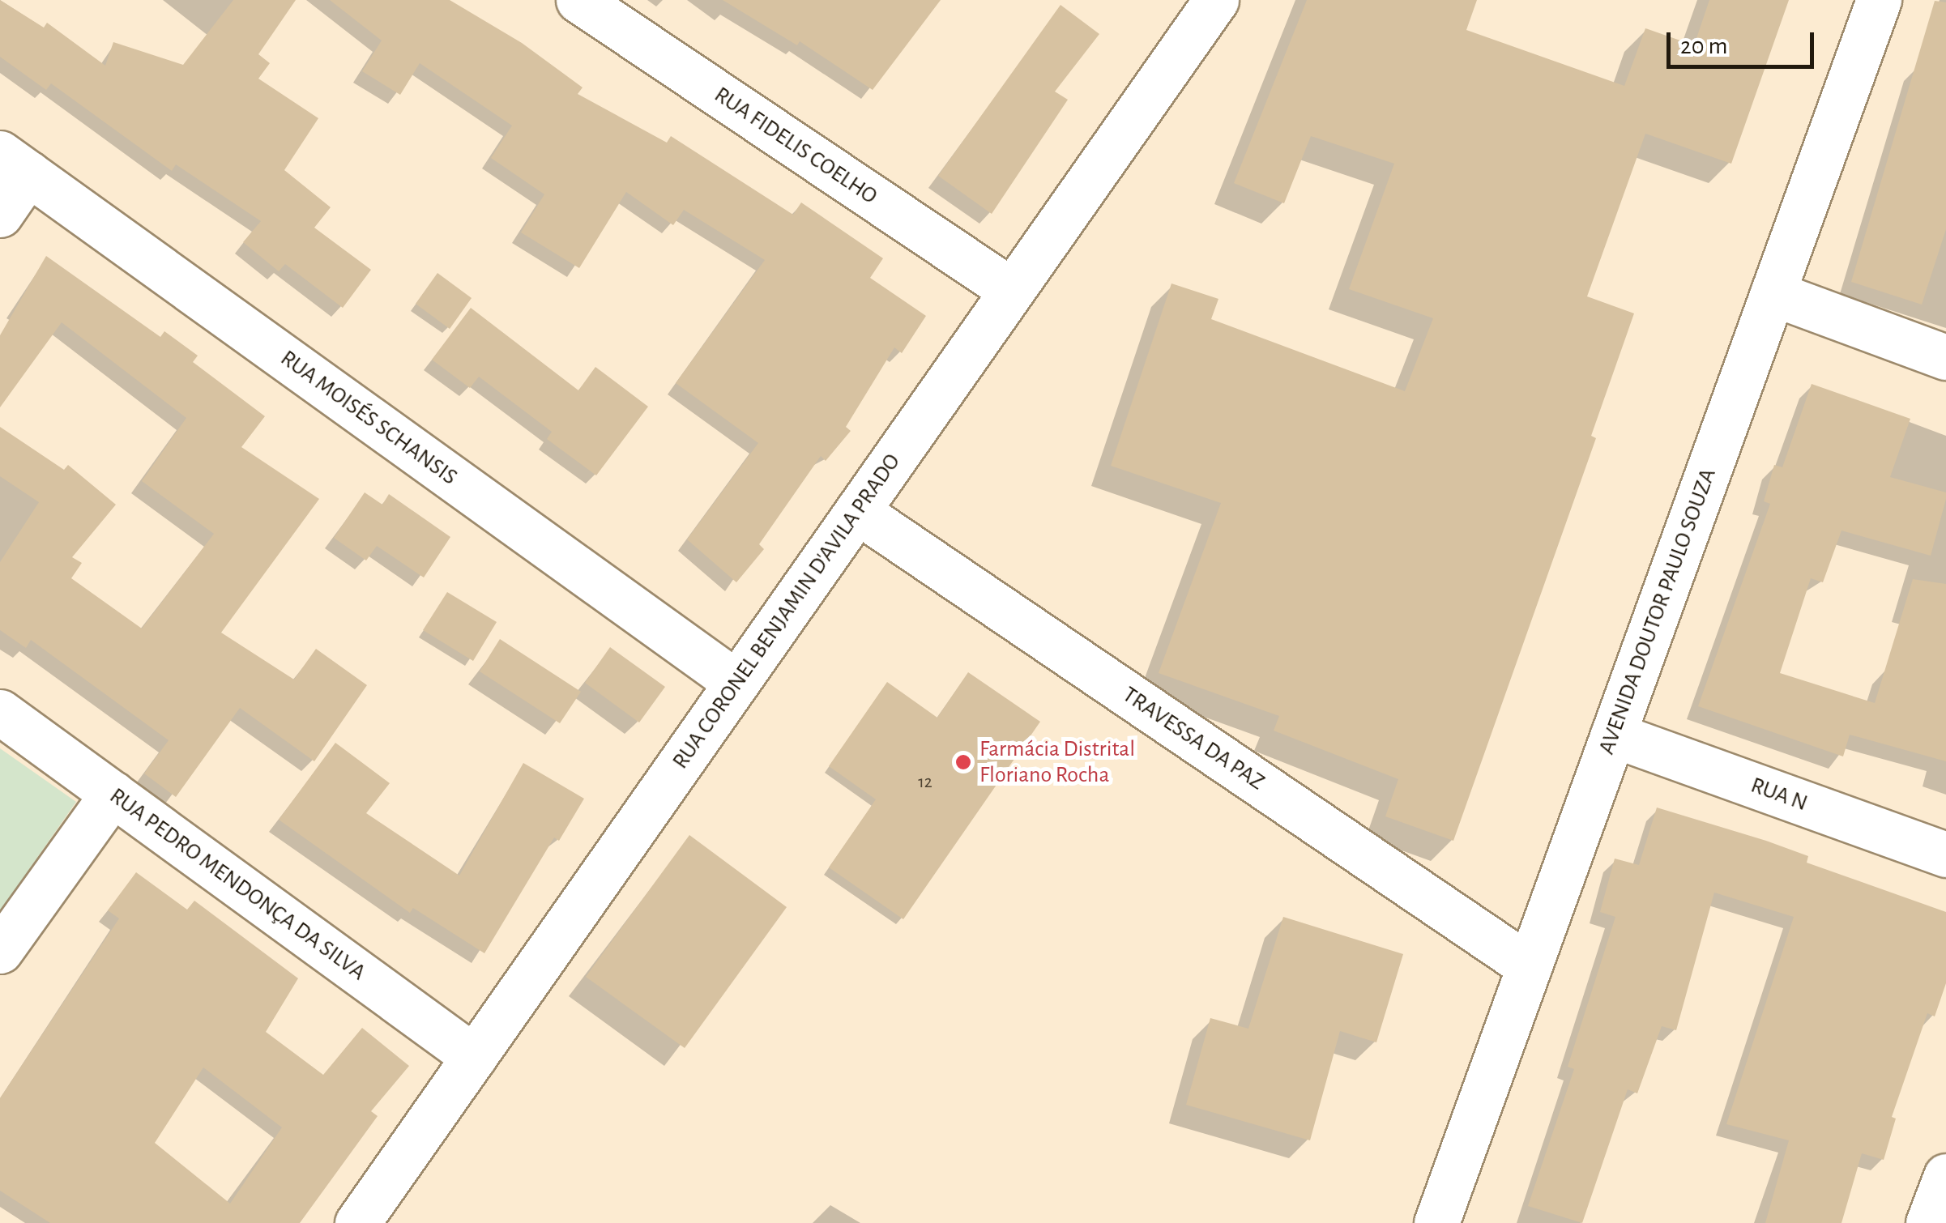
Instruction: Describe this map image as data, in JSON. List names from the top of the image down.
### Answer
{
  "streets": {
    "street": [
      "RUA FIDELIS COELHO",
      "RUA MOISÉS SCHANSIS",
      "RUA CORONEL BENJAMIN D'AVILA PRADO",
      "AVENIDA DOUTOR PAULO SOUZA",
      "TRAVESSA DA PAZ",
      "RUA N",
      "RUA PEDRO MENDONÇA DA SILVA"
    ]
  },
  "crossings": [
    ["RUA FIDELIS COELHO", "RUA CORONEL BENJAMIN D'AVILA PRADO"],
    ["RUA MOISÉS SCHANSIS", "RUA CORONEL BENJAMIN D'AVILA PRADO"],
    ["RUA CORONEL BENJAMIN D'AVILA PRADO", "TRAVESSA DA PAZ"],
    ["RUA CORONEL BENJAMIN D'AVILA PRADO", "RUA PEDRO MENDONÇA DA SILVA"],
    ["AVENIDA DOUTOR PAULO SOUZA", "TRAVESSA DA PAZ"],
    ["AVENIDA DOUTOR PAULO SOUZA", "RUA N"]
  ],
  "places": ["Farmácia Distrital Floriano Rocha"],
  "house_numbers": ["12"],
  "scale_bar": "20 m"
}
